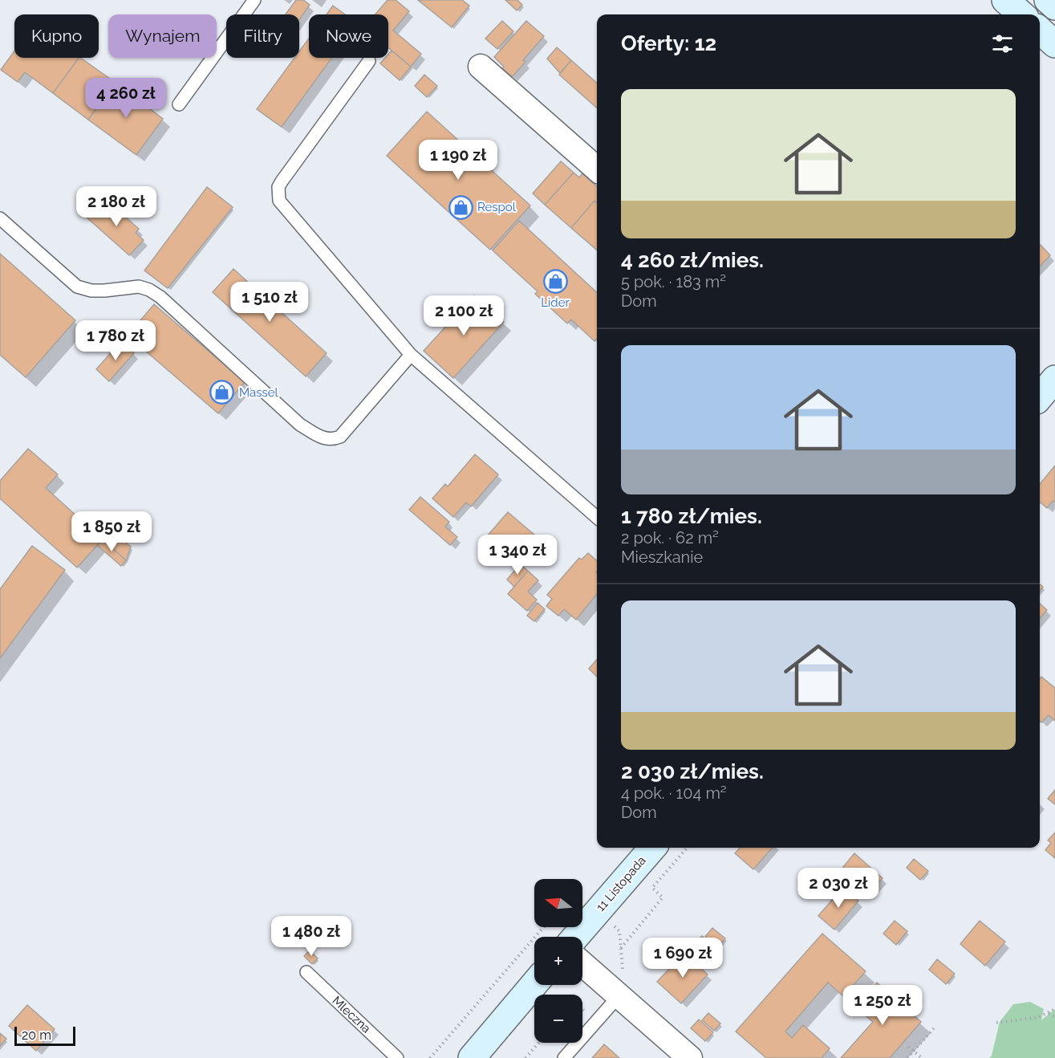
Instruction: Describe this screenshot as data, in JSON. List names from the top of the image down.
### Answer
{
  "streets": {
    "main road": ["11 Listopada"],
    "lane": ["Mleczna"]
  },
  "places": {
    "shop": ["Respol", "Lider", "Massel"]
  },
  "scale_bar": "20 m",
  "north": "left",
  "page": {
    "chip": [
      "Kupno",
      "Wynajem",
      "Filtry",
      "Nowe"
    ],
    "heading": "Oferty: 12",
    "list": [
      {
        "name": "4 260 zł/mies.",
        "note": "5 pok. · 183 m² · Dom"
      },
      {
        "name": "1 780 zł/mies.",
        "note": "2 pok. · 62 m² · Mieszkanie"
      },
      {
        "name": "2 030 zł/mies.",
        "note": "4 pok. · 104 m² · Dom"
      }
    ],
    "price": [
      "4 260 zł",
      "1 190 zł",
      "2 180 zł",
      "1 510 zł",
      "2 100 zł",
      "1 780 zł",
      "1 850 zł",
      "1 340 zł",
      "2 030 zł",
      "1 480 zł",
      "1 690 zł",
      "1 250 zł"
    ],
    "map_buttons": ["+", "−"],
    "scale": "20 m"
  }
}
